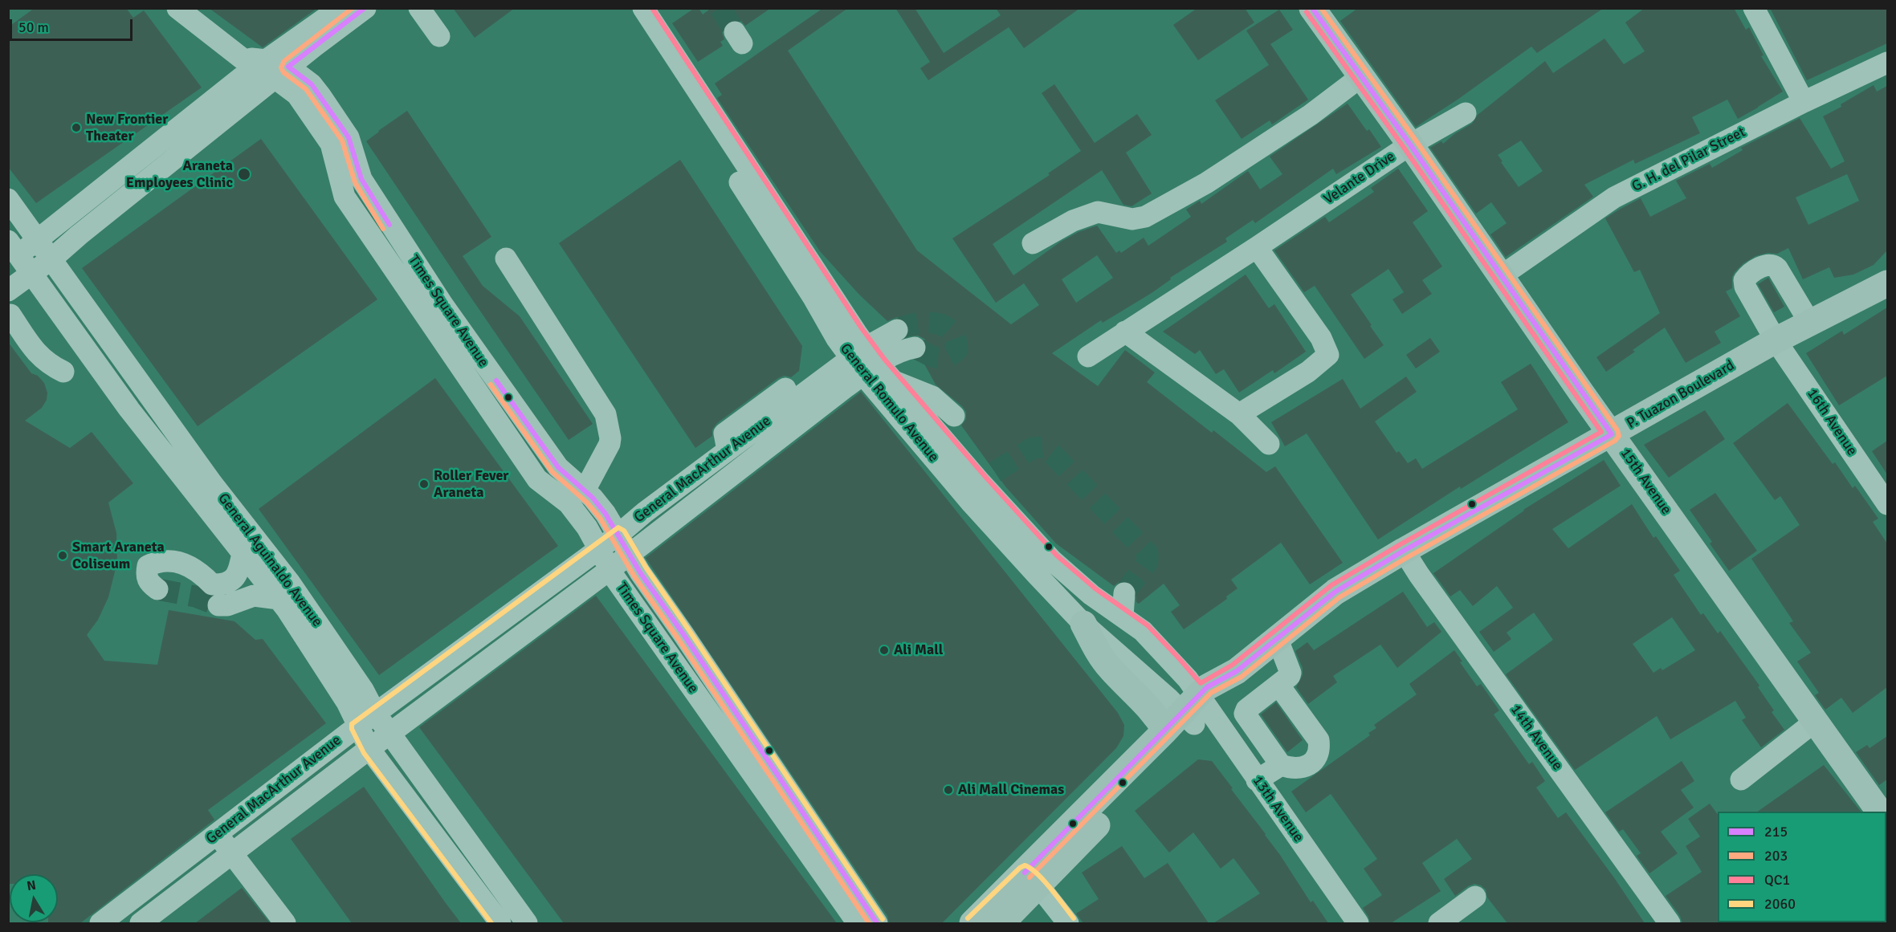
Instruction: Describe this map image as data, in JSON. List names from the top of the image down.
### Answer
{
  "streets": {
    "main road": ["P. Tuazon Boulevard", "15th Avenue"],
    "street": [
      "G. H. del Pilar Street",
      "Velante Drive",
      "Times Square Avenue",
      "General Romulo Avenue",
      "16th Avenue",
      "General MacArthur Avenue",
      "General Aguinaldo Avenue",
      "14th Avenue",
      "13th Avenue"
    ]
  },
  "crossings": [
    ["G. H. del Pilar Street", "15th Avenue"],
    ["Velante Drive", "15th Avenue"],
    ["Times Square Avenue", "General MacArthur Avenue"],
    ["P. Tuazon Boulevard", "General Romulo Avenue"],
    ["P. Tuazon Boulevard", "16th Avenue"],
    ["P. Tuazon Boulevard", "15th Avenue"],
    ["P. Tuazon Boulevard", "14th Avenue"],
    ["P. Tuazon Boulevard", "13th Avenue"],
    ["General Romulo Avenue", "General MacArthur Avenue"],
    ["General Romulo Avenue", "13th Avenue"],
    ["General MacArthur Avenue", "General Aguinaldo Avenue"]
  ],
  "places": [
    "New Frontier Theater",
    "Araneta Employees Clinic",
    "Roller Fever Araneta",
    "Smart Araneta Coliseum",
    "Ali Mall",
    "Ali Mall Cinemas"
  ],
  "lines": [
    "transit line 215",
    "transit line 203",
    "transit line QC1",
    "transit line 2060"
  ],
  "legend": [
    "215",
    "203",
    "QC1",
    "2060"
  ],
  "scale_bar": "50 m",
  "north": "top"
}
